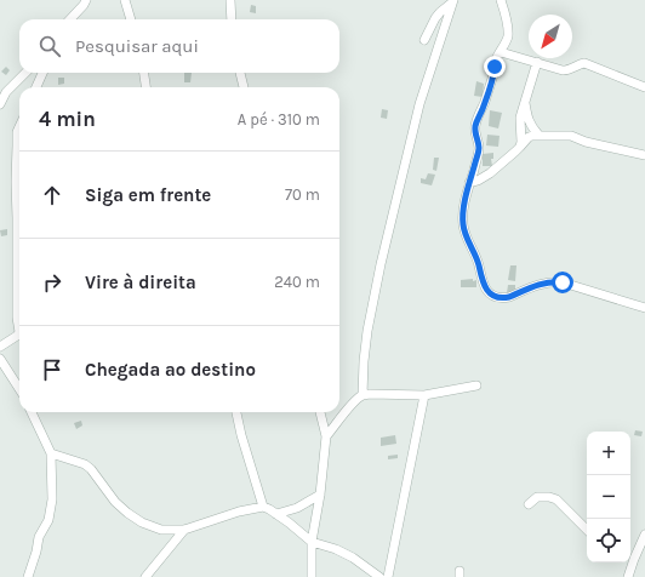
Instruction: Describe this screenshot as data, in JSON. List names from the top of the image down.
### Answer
{
  "north": "bottom left",
  "page": {
    "search": "Pesquisar aqui",
    "heading": ["4 min", "A pé · 310 m"],
    "list": [
      ["Siga em frente", "70 m"],
      ["Vire à direita", "240 m"],
      "Chegada ao destino"
    ],
    "map_buttons": ["+", "−"]
  }
}
